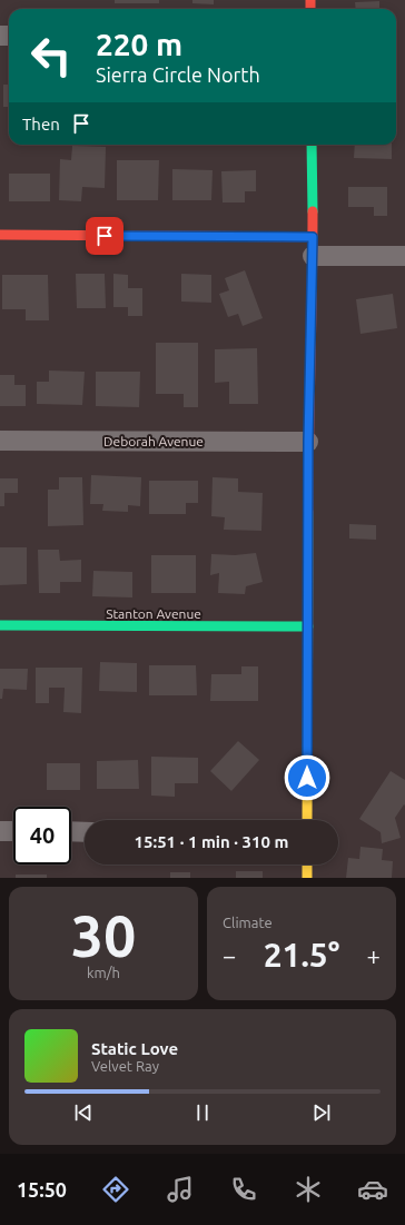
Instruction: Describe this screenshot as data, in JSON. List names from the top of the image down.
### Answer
{
  "streets": {
    "street": ["Deborah Avenue", "Stanton Avenue"]
  },
  "page": {
    "turn": ["220 m", "Sierra Circle North"],
    "then": "Then",
    "limit": "40",
    "trip": "15:51 · 1 min · 310 m",
    "tile": [
      ["30", "km/h"],
      "Climate"
    ],
    "heat": ["−", "21.5°", "+"],
    "song": ["Static Love", "Velvet Ray"],
    "tabs": "15:50"
  }
}
